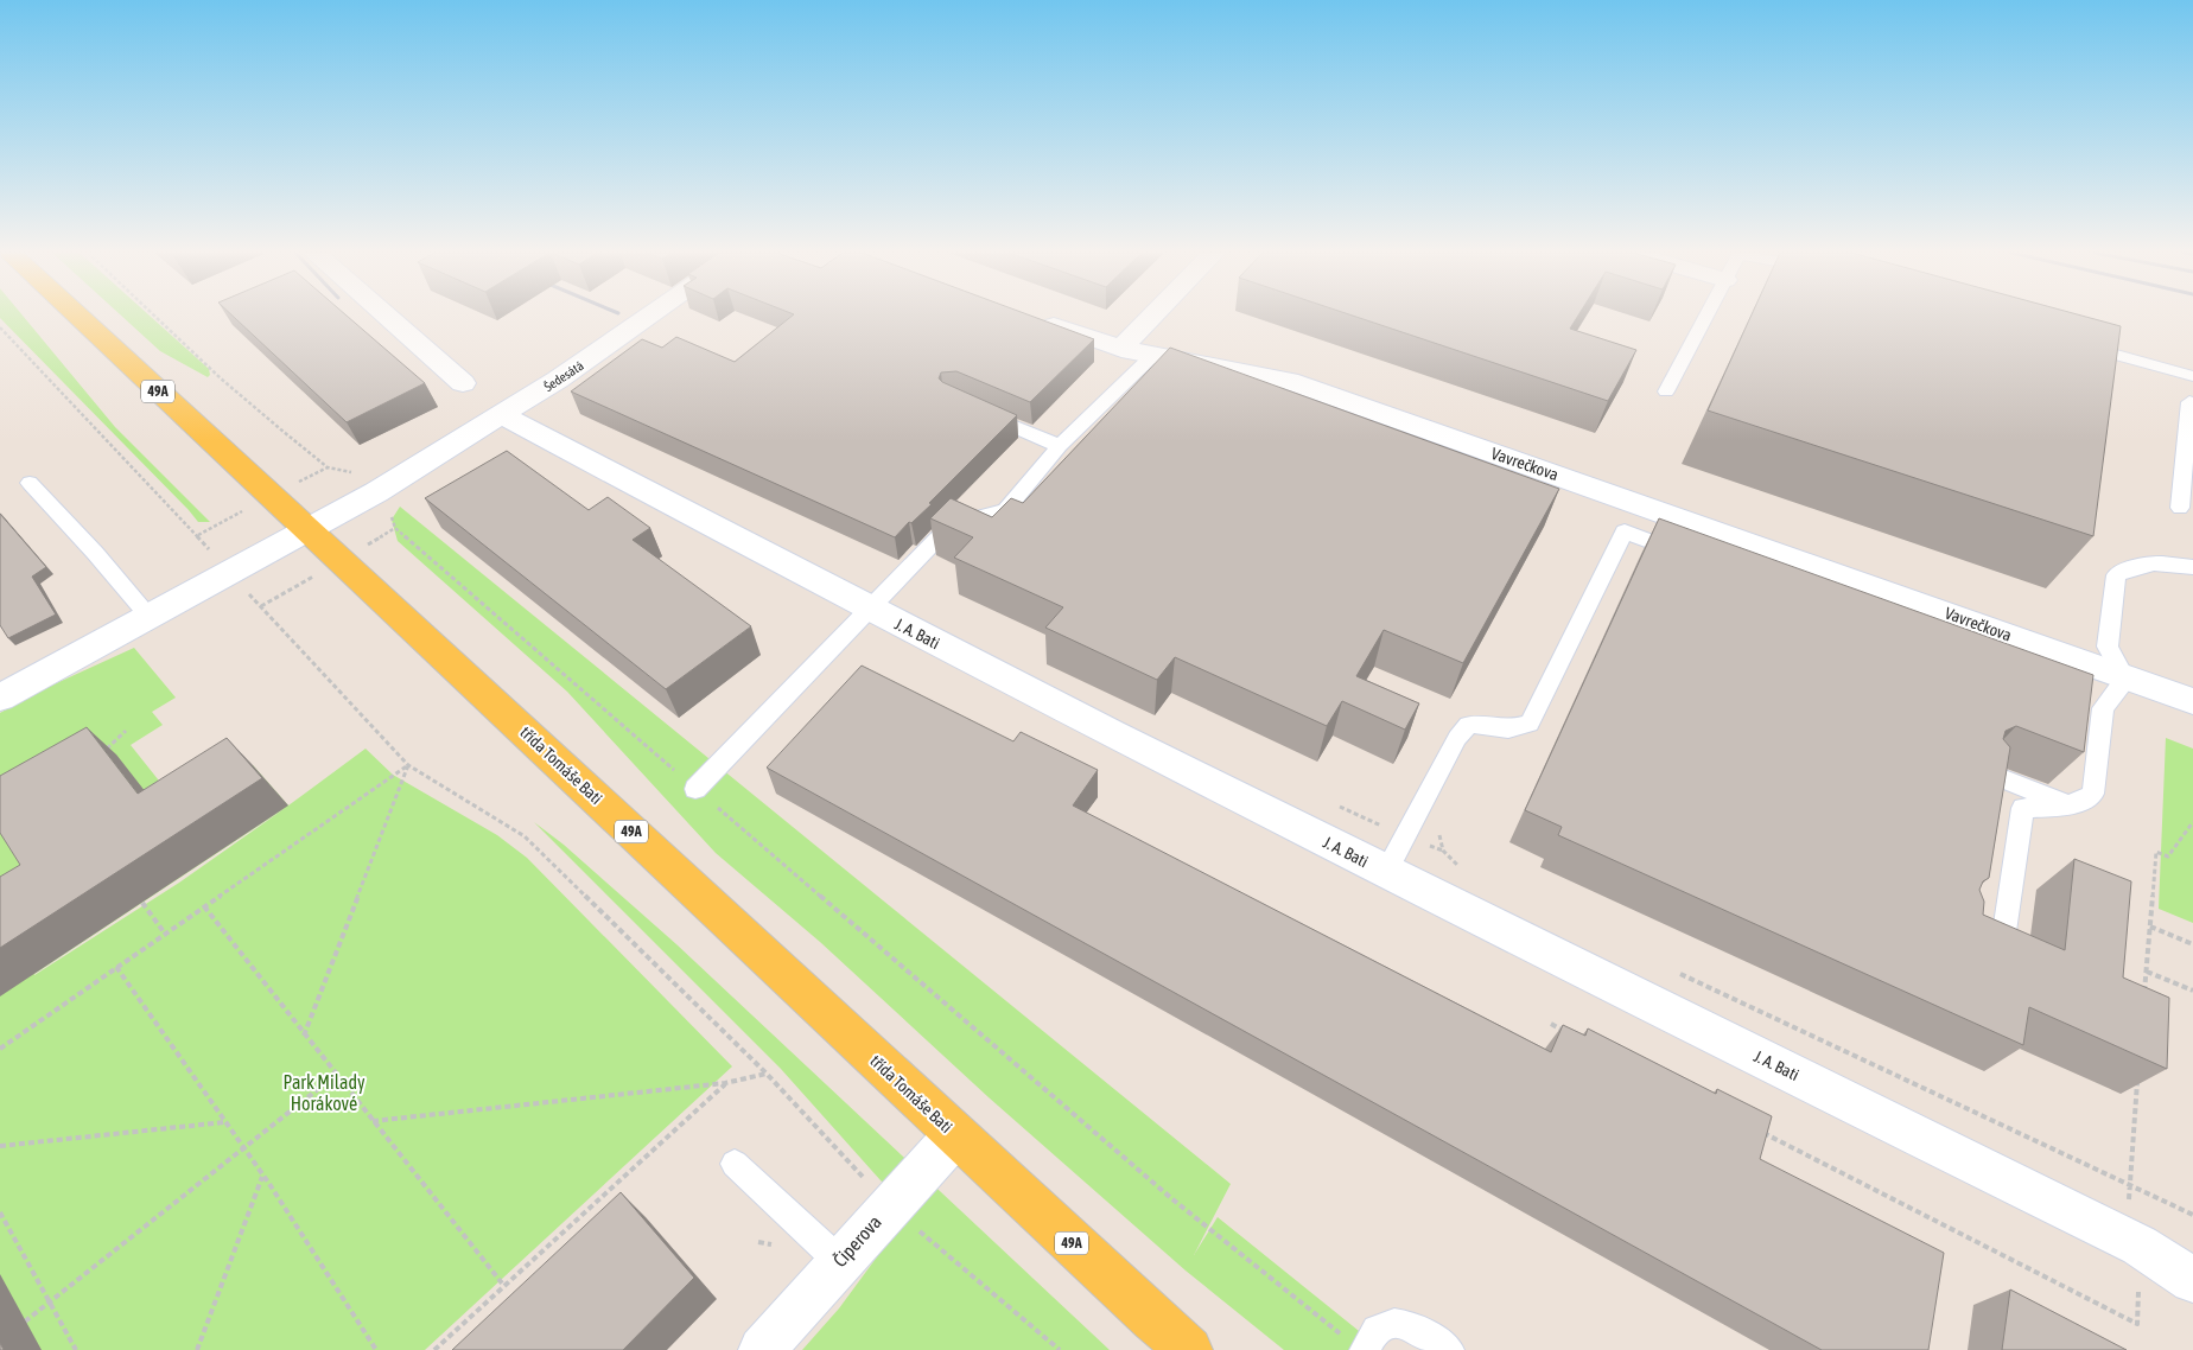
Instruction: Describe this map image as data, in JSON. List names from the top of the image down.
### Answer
{
  "streets": {
    "main road": ["49A", "třída Tomáše Bati"],
    "street": [
      "Šedesátá",
      "Vavrečkova",
      "J. A. Bati",
      "Čiperova"
    ]
  },
  "crossings": [
    ["Šedesátá", "J. A. Bati"],
    ["Šedesátá", "třída Tomáše Bati"],
    ["třída Tomáše Bati", "Čiperova"]
  ],
  "parks": ["Park Milady Horákové"]
}
